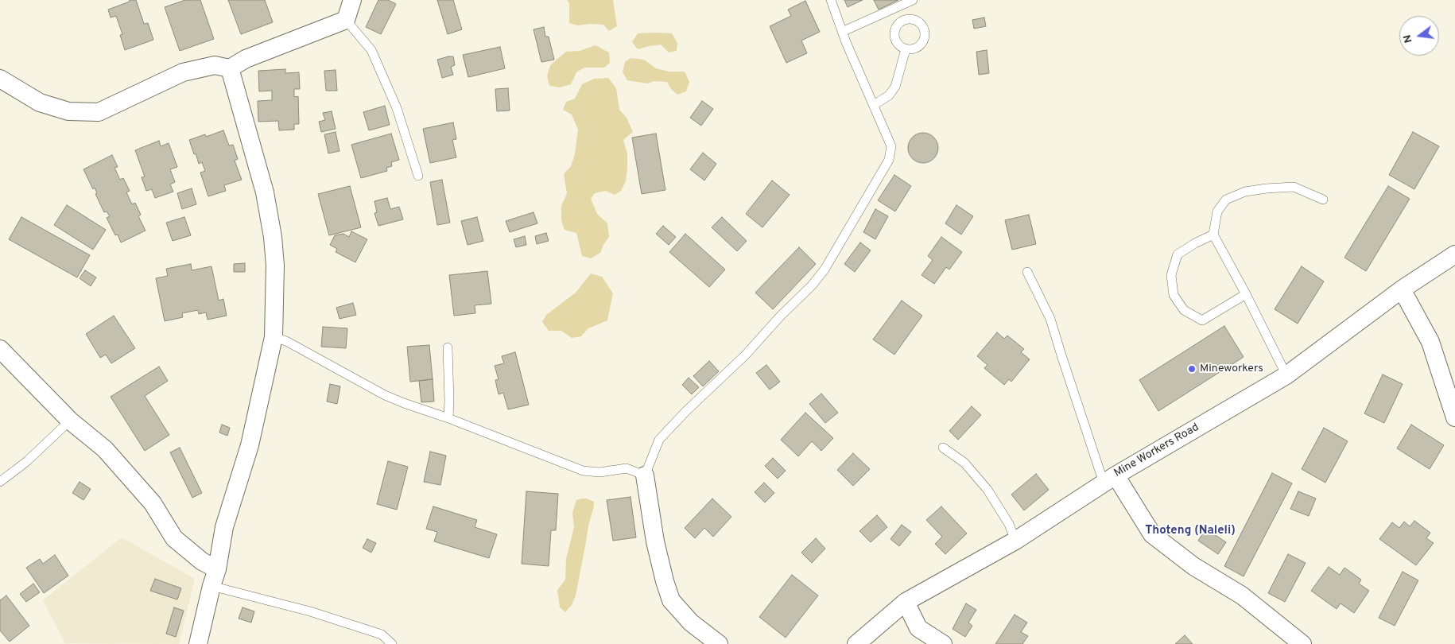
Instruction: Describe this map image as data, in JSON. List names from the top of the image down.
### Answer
{
  "streets": {
    "street": ["Mine Workers Road"]
  },
  "districts": ["Thoteng (Naleli)"],
  "places": ["Mineworkers"],
  "north": "left"
}
